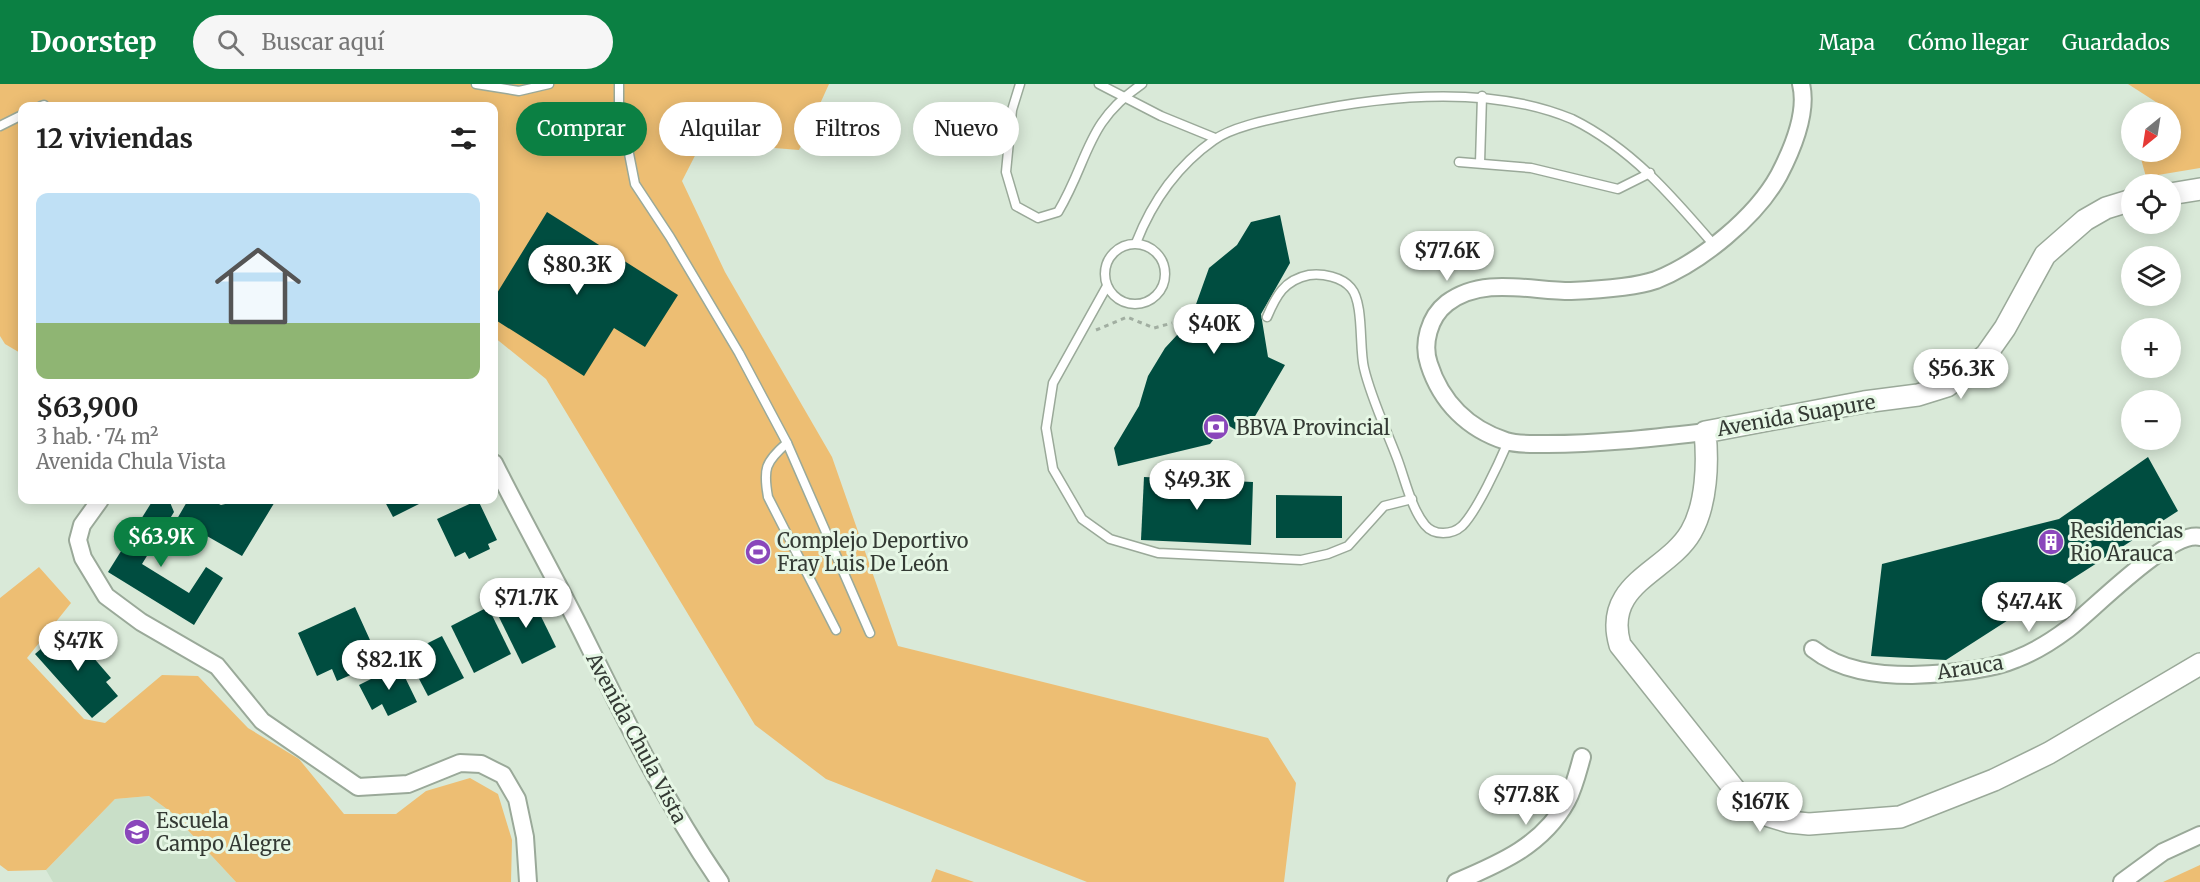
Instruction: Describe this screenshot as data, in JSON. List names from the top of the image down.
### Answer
{
  "streets": {
    "street": ["Avenida Suapure", "Arauca", "Avenida Chula Vista"]
  },
  "places": {
    "bank": ["BBVA Provincial"],
    "building": ["Residencias Rio Arauca"],
    "sports": ["Complejo Deportivo Fray Luis De León"],
    "school or university": ["Escuela Campo Alegre"]
  },
  "north": "bottom left",
  "page": {
    "header": "Doorstep",
    "search": "Buscar aquí",
    "nav": ["Mapa", "Cómo llegar", "Guardados"],
    "map_buttons": ["+", "−"],
    "chip": [
      "Comprar",
      "Alquilar",
      "Filtros",
      "Nuevo"
    ],
    "heading": "12 viviendas",
    "list": [
      {
        "name": "$63,900",
        "note": "3 hab. · 74 m² · Avenida Chula Vista"
      }
    ],
    "price": [
      "$77.6K",
      "$80.3K",
      "$40K",
      "$56.3K",
      "$49.3K",
      "$63.9K",
      "$71.7K",
      "$47.4K",
      "$47K",
      "$82.1K",
      "$77.8K",
      "$167K"
    ]
  }
}
